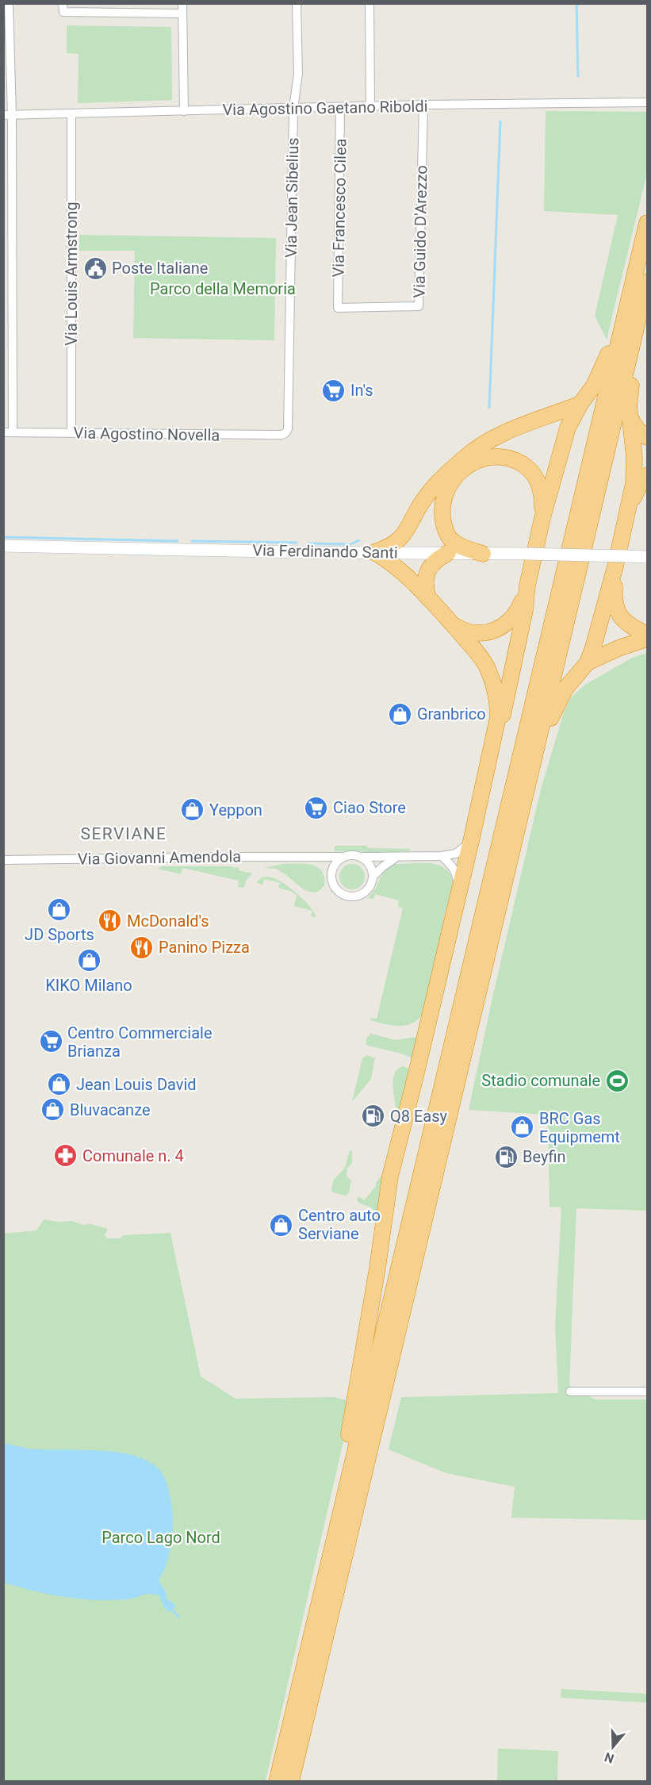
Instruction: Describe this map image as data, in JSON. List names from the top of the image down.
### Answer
{
  "streets": {
    "main road": ["Via Ferdinando Santi"],
    "street": [
      "Via Agostino Gaetano Riboldi",
      "Via Jean Sibelius",
      "Via Francesco Cilea",
      "Via Guido D'Arezzo",
      "Via Louis Armstrong",
      "Via Agostino Novella",
      "Via Giovanni Amendola"
    ]
  },
  "crossings": [
    ["Via Agostino Gaetano Riboldi", "Via Jean Sibelius"],
    ["Via Agostino Gaetano Riboldi", "Via Francesco Cilea"],
    ["Via Agostino Gaetano Riboldi", "Via Guido D'Arezzo"],
    ["Via Agostino Gaetano Riboldi", "Via Louis Armstrong"],
    ["Via Jean Sibelius", "Via Agostino Novella"],
    ["Via Francesco Cilea", "Via Guido D'Arezzo"],
    ["Via Louis Armstrong", "Via Agostino Novella"]
  ],
  "districts": ["SERVIANE"],
  "parks": ["Parco della Memoria", "Parco Lago Nord"],
  "places": {
    "public building": ["Poste Italiane"],
    "supermarket": ["In's", "Ciao Store", "Centro Commerciale Brianza"],
    "shop": [
      "Granbrico",
      "Yeppon",
      "JD Sports",
      "KIKO Milano",
      "Jean Louis David",
      "Bluvacanze",
      "BRC Gas Equipmemt",
      "Centro auto Serviane"
    ],
    "restaurant": ["McDonald's", "Panino Pizza"],
    "sports": ["Stadio comunale"],
    "fuel station": ["Q8 Easy", "Beyfin"],
    "pharmacy": ["Comunale n. 4"]
  },
  "north": "bottom"
}
